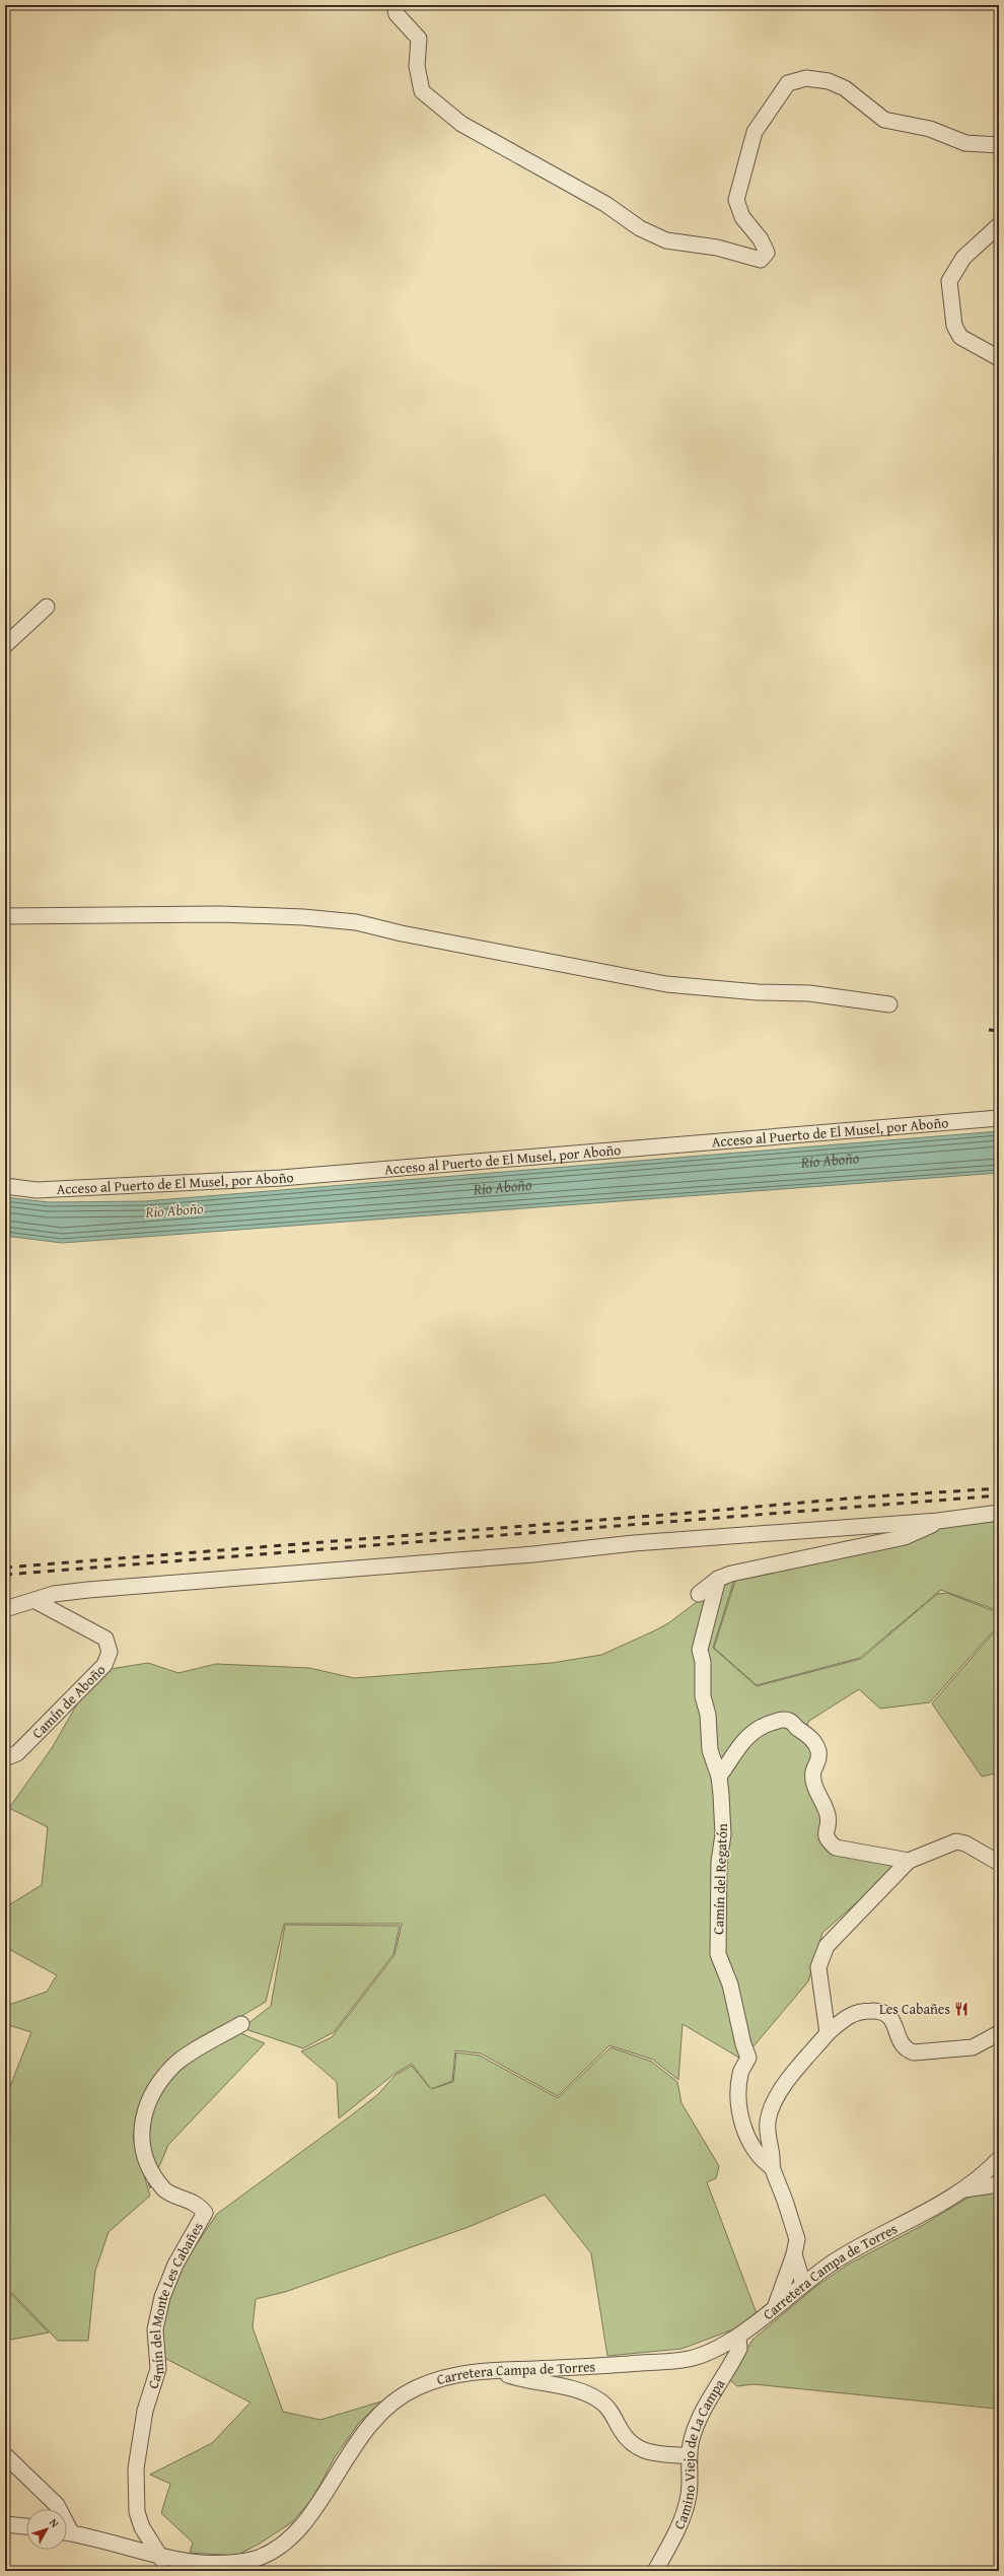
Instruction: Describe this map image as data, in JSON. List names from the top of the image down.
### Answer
{
  "streets": {
    "street": [
      "Acceso al Puerto de El Musel, por Aboño",
      "Camín de Aboño",
      "Camín del Regatón",
      "Carretera Campa de Torres",
      "Camín del Monte Les Cabañes",
      "Camino Viejo de La Campa"
    ]
  },
  "crossings": [
    ["Carretera Campa de Torres", "Camín del Monte Les Cabañes"],
    ["Carretera Campa de Torres", "Camino Viejo de La Campa"]
  ],
  "water": ["Rio Aboño"],
  "places": {
    "restaurant": ["Les Cabañes"]
  },
  "north": "top right"
}
